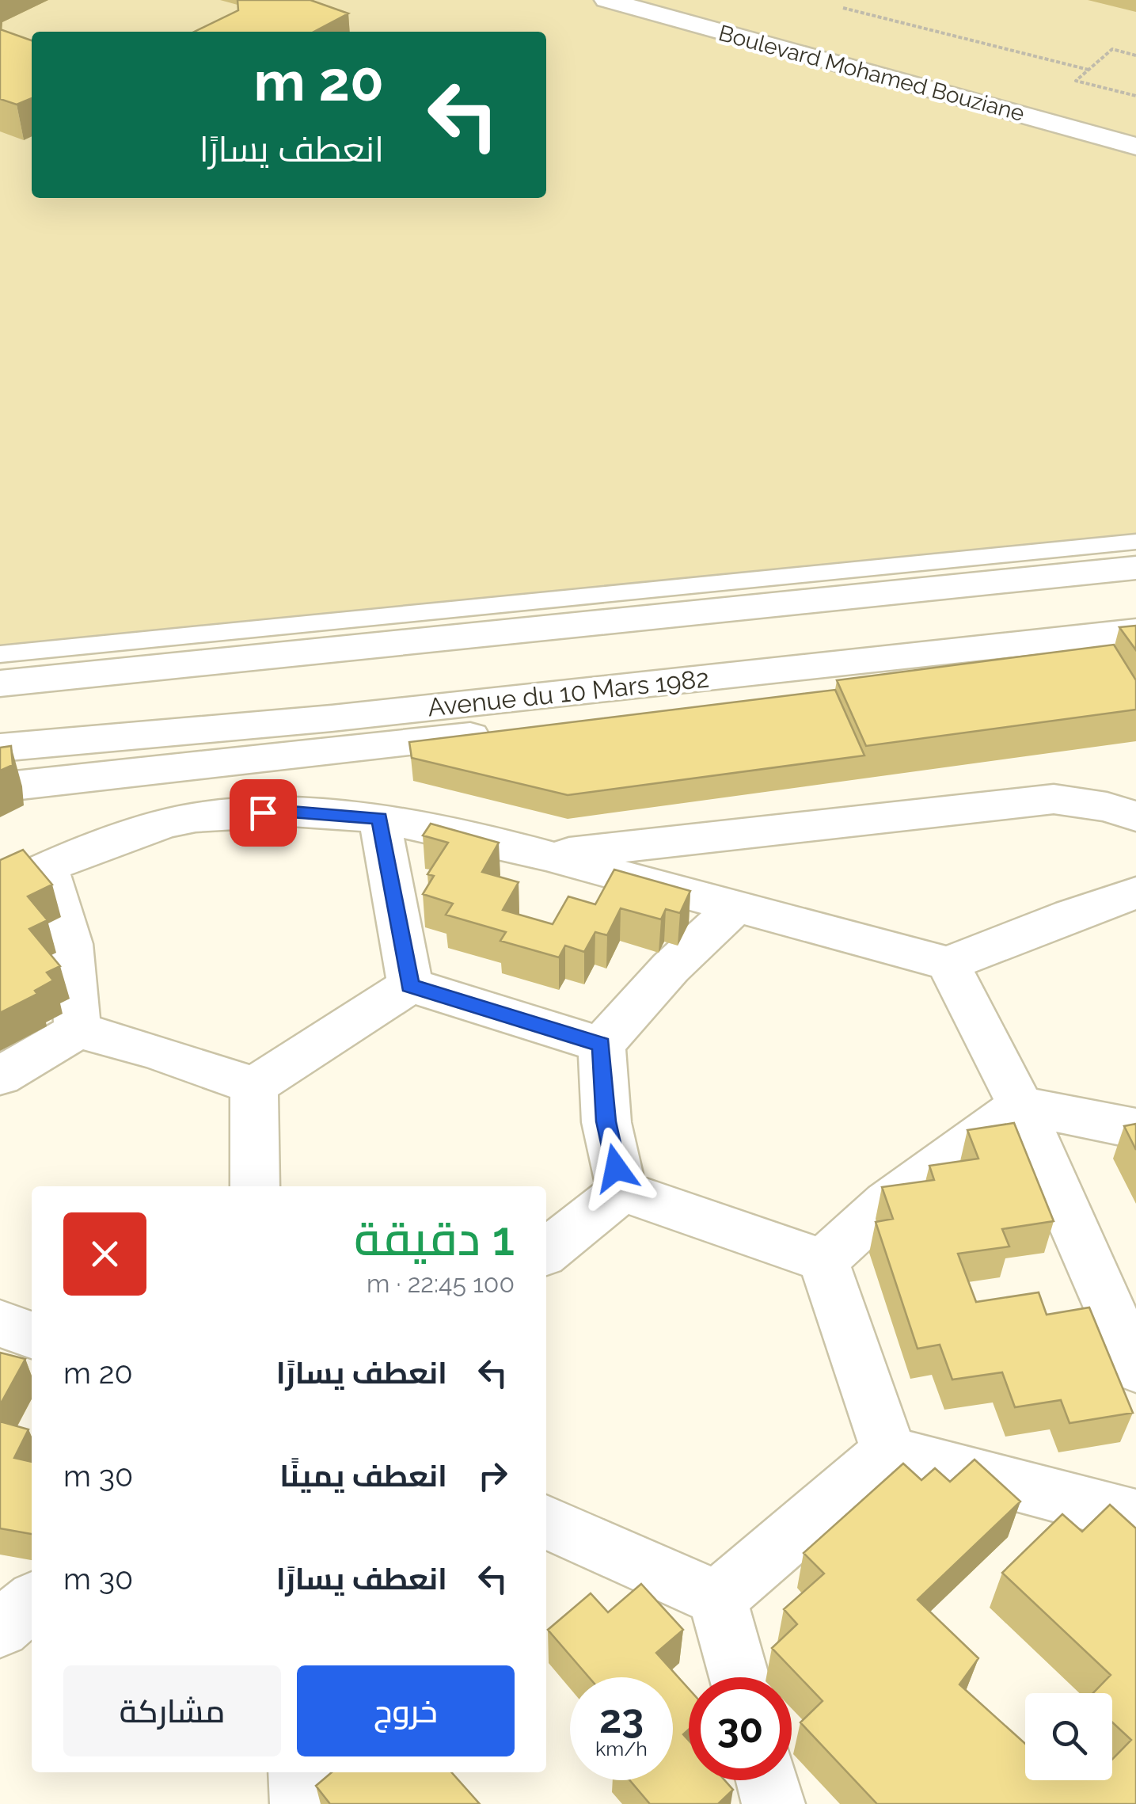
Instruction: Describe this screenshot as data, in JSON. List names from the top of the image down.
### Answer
{
  "streets": {
    "street": ["Boulevard Mohamed Bouziane", "Avenue du 10 Mars 1982"]
  },
  "page": {
    "turn": ["20 m", "انعطف يسارًا"],
    "heading": ["1 دقيقة", "100 m · 22:45"],
    "list": [
      {
        "name": "انعطف يسارًا",
        "value": "20 m"
      },
      {
        "name": "انعطف يمينًا",
        "value": "30 m"
      },
      {
        "name": "انعطف يسارًا",
        "value": "30 m"
      }
    ],
    "buttons": ["خروج", "مشاركة"],
    "speed": "23 km/h",
    "limit": "30"
  }
}
